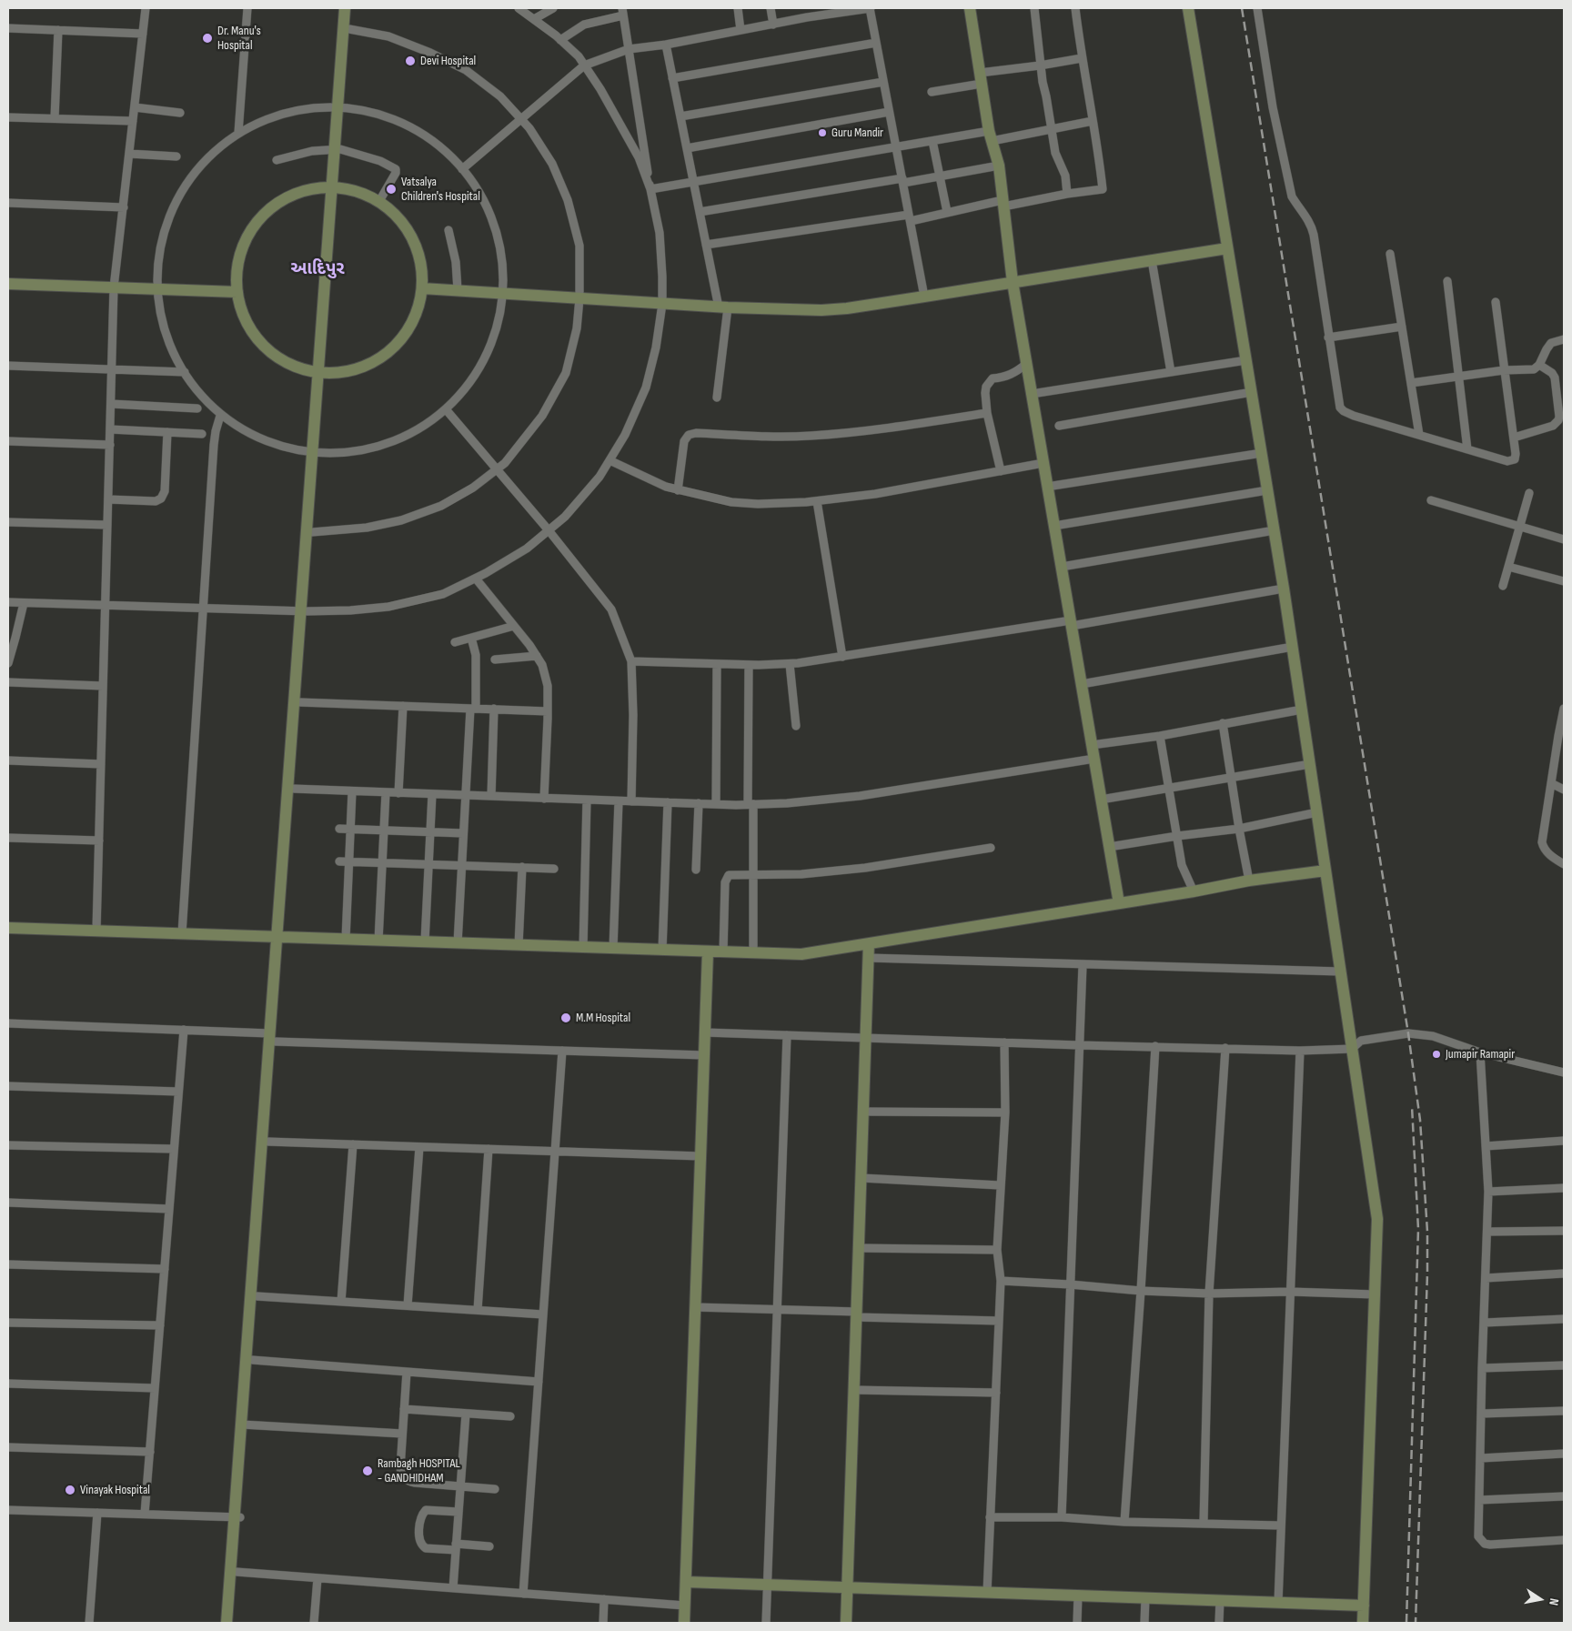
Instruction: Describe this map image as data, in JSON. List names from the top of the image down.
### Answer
{
  "districts": ["આદિપુર"],
  "places": [
    "Dr. Manu's Hospital",
    "Devi Hospital",
    "Guru Mandir",
    "Vatsalya Children's Hospital",
    "M.M Hospital",
    "Jumapir Ramapir",
    "Rambagh HOSPITAL - GANDHIDHAM",
    "Vinayak Hospital"
  ],
  "north": "right"
}
